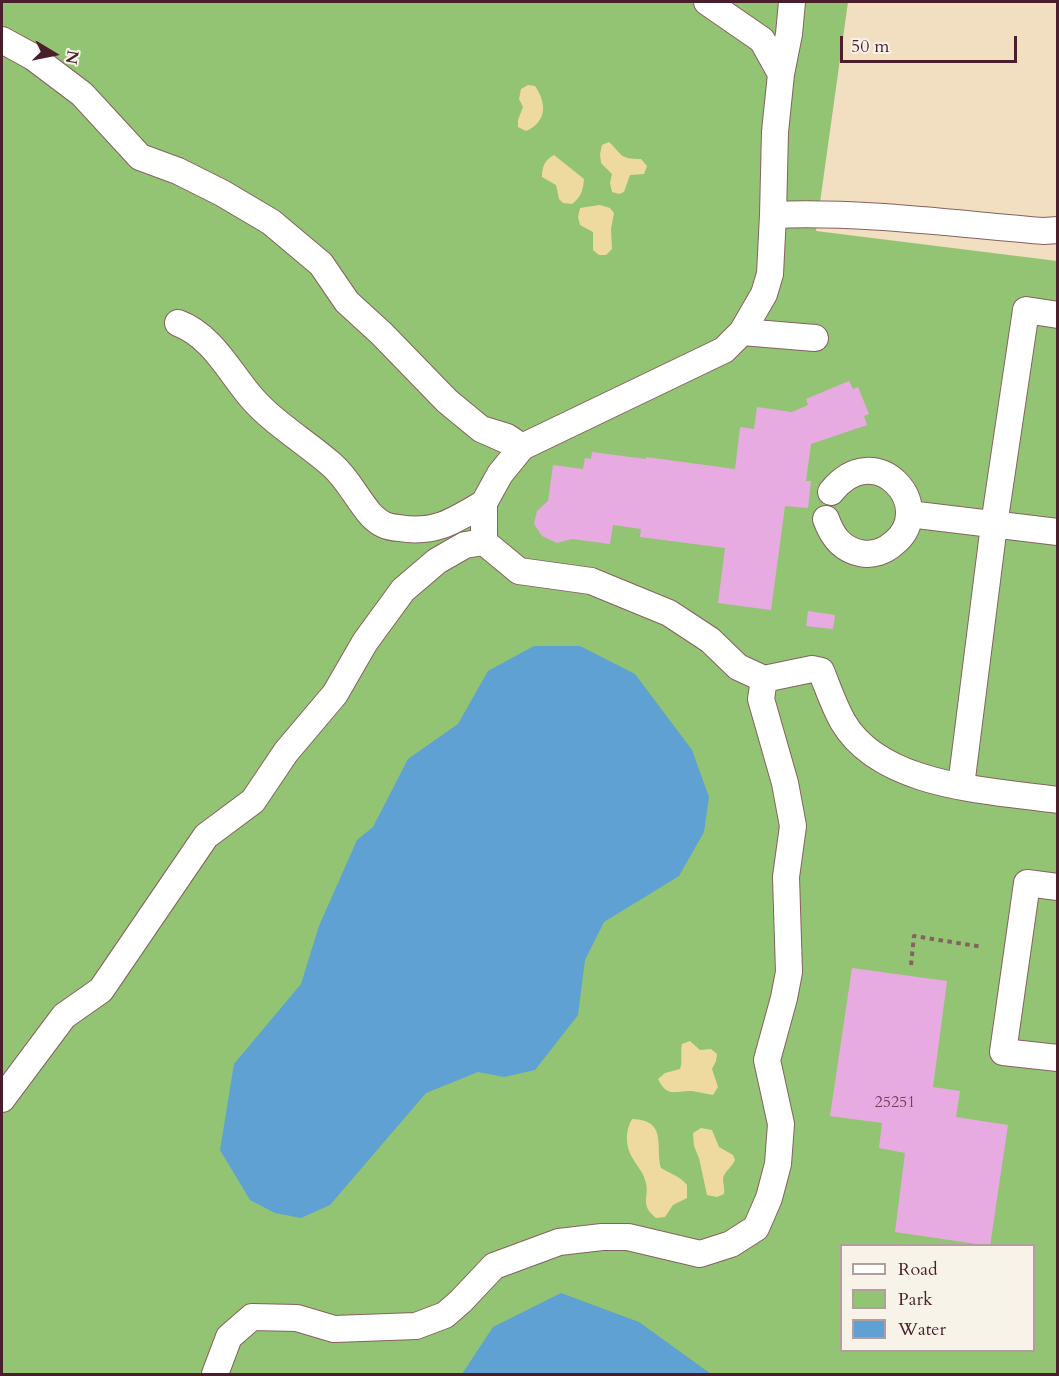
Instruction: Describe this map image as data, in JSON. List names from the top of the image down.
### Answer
{
  "house_numbers": ["25251"],
  "legend": ["Road", "Park", "Water"],
  "scale_bar": "50 m",
  "north": "right"
}
